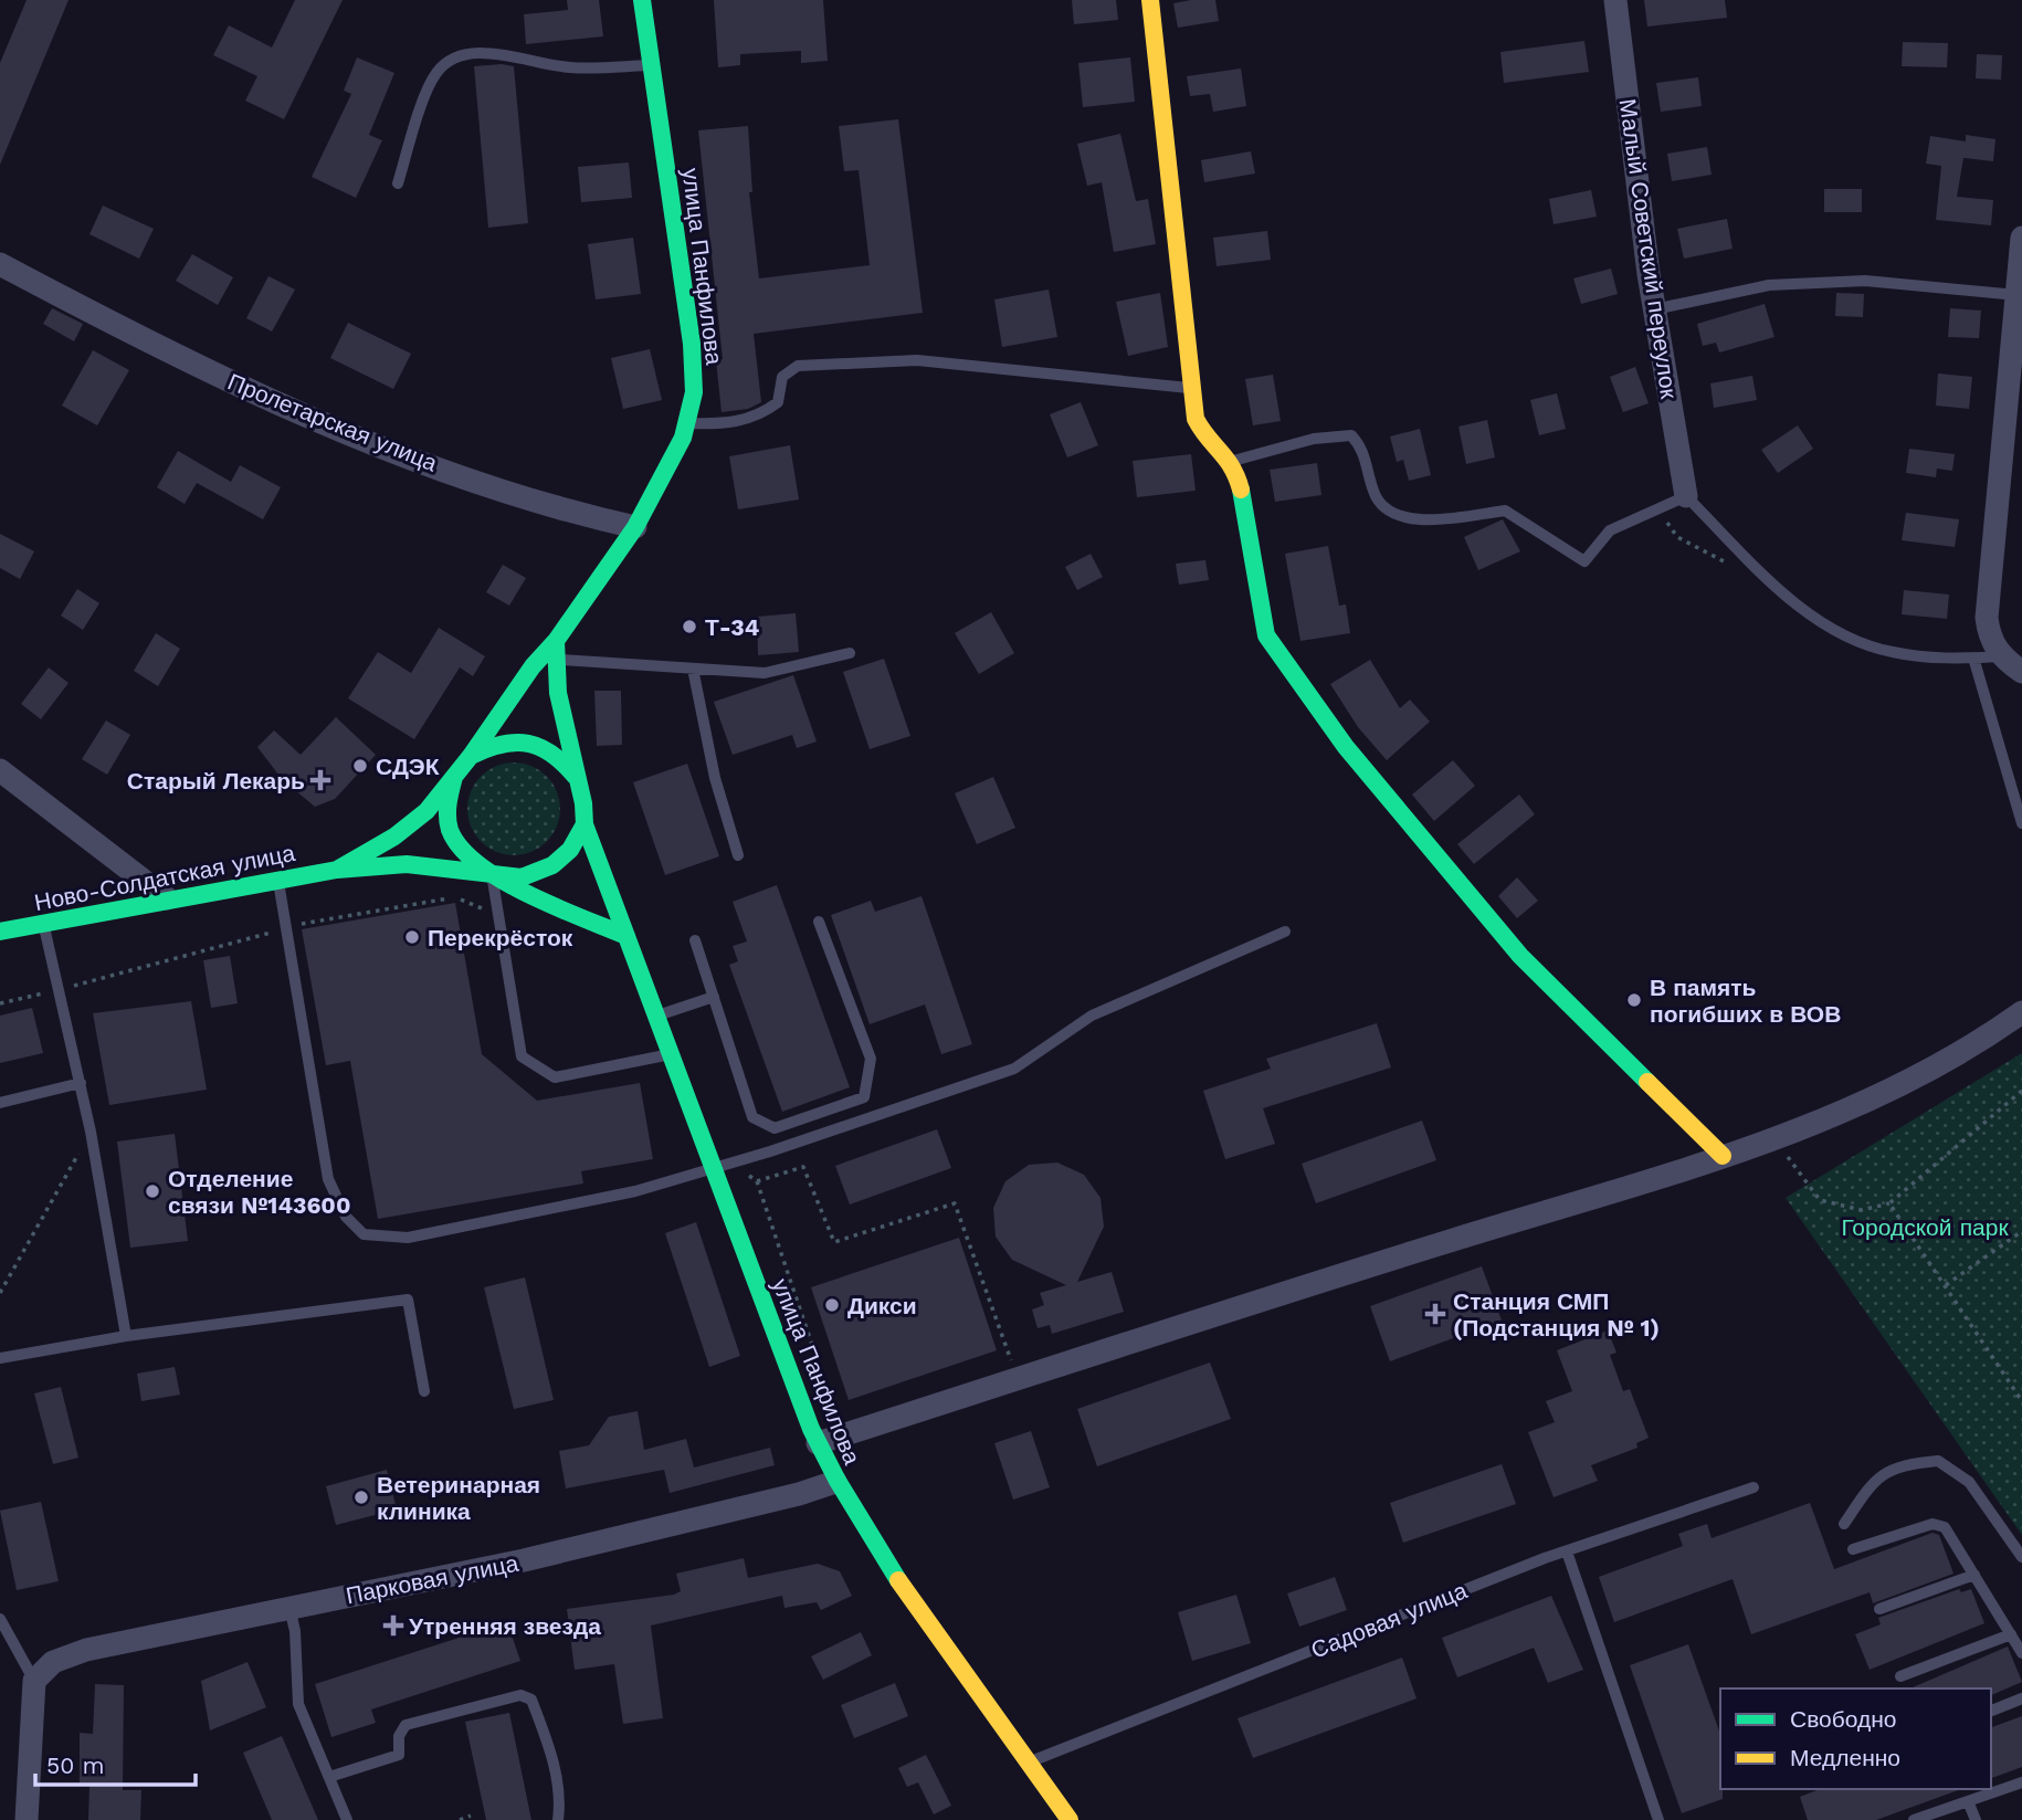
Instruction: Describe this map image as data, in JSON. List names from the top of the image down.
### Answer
{
  "streets": {
    "main road": ["улица Панфилова", "Ново-Солдатская улица"],
    "street": ["Малый Советский переулок", "Пролетарская улица", "Парковая улица"],
    "lane": ["Садовая улица"]
  },
  "crossings": [
    ["улица Панфилова", "Пролетарская улица"],
    ["улица Панфилова", "Ново-Солдатская улица"],
    ["улица Панфилова", "Парковая улица"],
    ["улица Панфилова", "Садовая улица"]
  ],
  "parks": ["Городской парк"],
  "places": {
    "other": [
      "Т-34",
      "СДЭК",
      "Перекрёсток",
      "В память погибших в ВОВ",
      "Отделение связи №143600",
      "Дикси",
      "Ветеринарная клиника"
    ],
    "health": ["Старый Лекарь", "Станция СМП (Подстанция № 1)", "Утренняя звезда"]
  },
  "legend": ["Свободно", "Медленно"],
  "scale_bar": "50 m"
}
